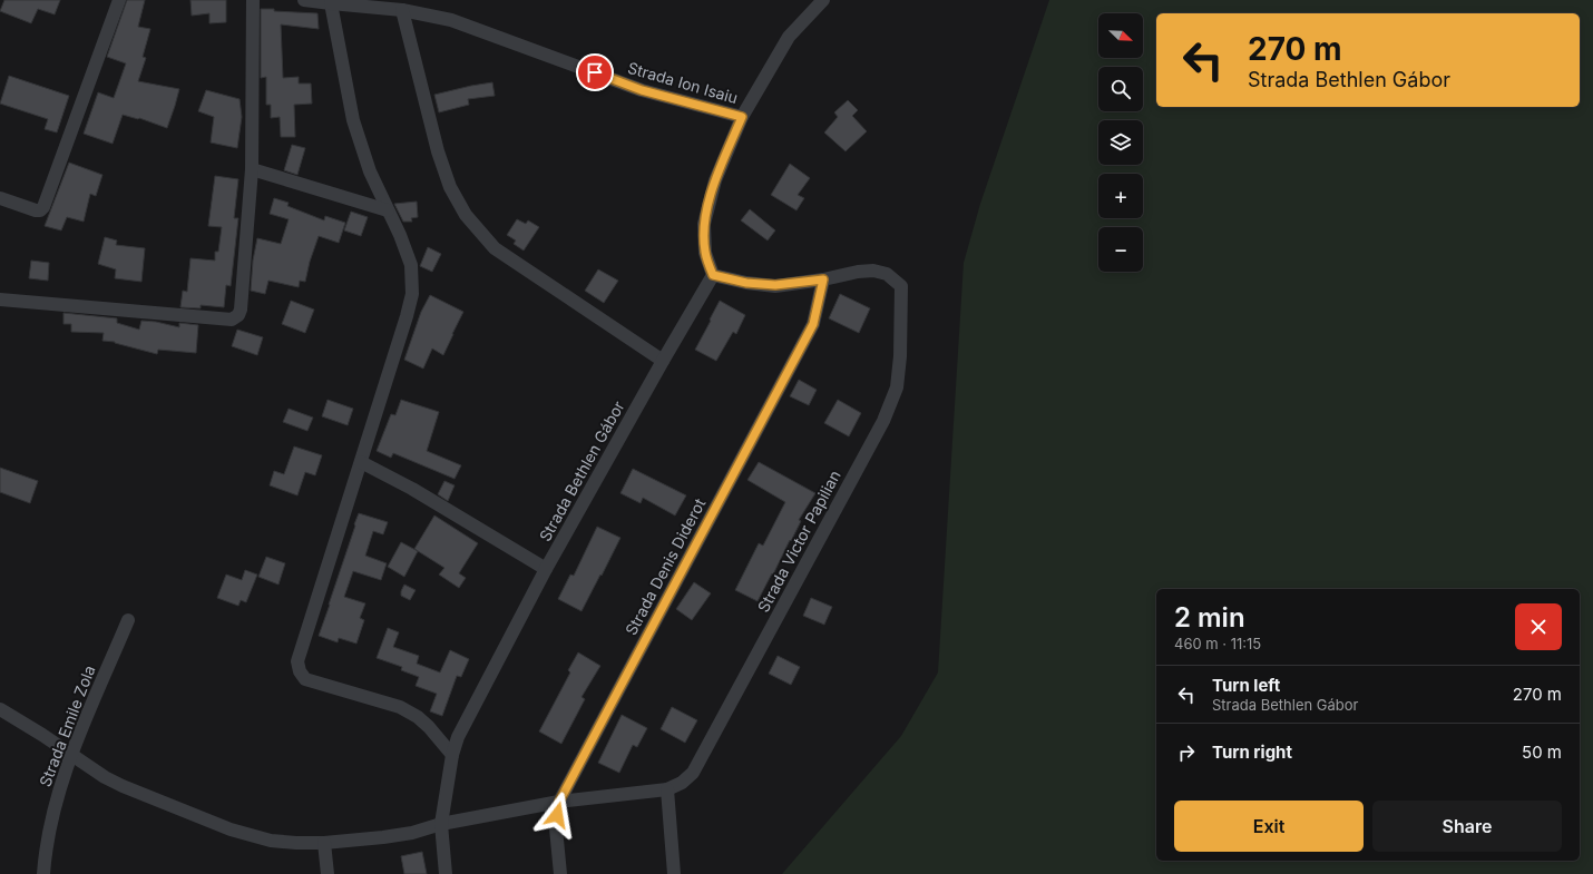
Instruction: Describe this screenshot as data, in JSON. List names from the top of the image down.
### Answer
{
  "streets": {
    "street": [
      "Strada Ion Isaiu",
      "Strada Bethlen Gábor",
      "Strada Victor Papilian",
      "Strada Denis Diderot",
      "Strada Emile Zola"
    ]
  },
  "crossings": [
    ["Strada Bethlen Gábor", "Strada Victor Papilian"],
    ["Strada Victor Papilian", "Strada Denis Diderot"],
    ["Strada Victor Papilian", "Strada Emile Zola"]
  ],
  "north": "bottom right",
  "page": {
    "map_buttons": ["+", "−"],
    "turn": ["270 m", "Strada Bethlen Gábor"],
    "heading": ["2 min", "460 m · 11:15"],
    "list": [
      {
        "name": "Turn left",
        "note": "Strada Bethlen Gábor",
        "value": "270 m"
      },
      {
        "name": "Turn right",
        "value": "50 m"
      }
    ],
    "buttons": ["Exit", "Share"]
  }
}
